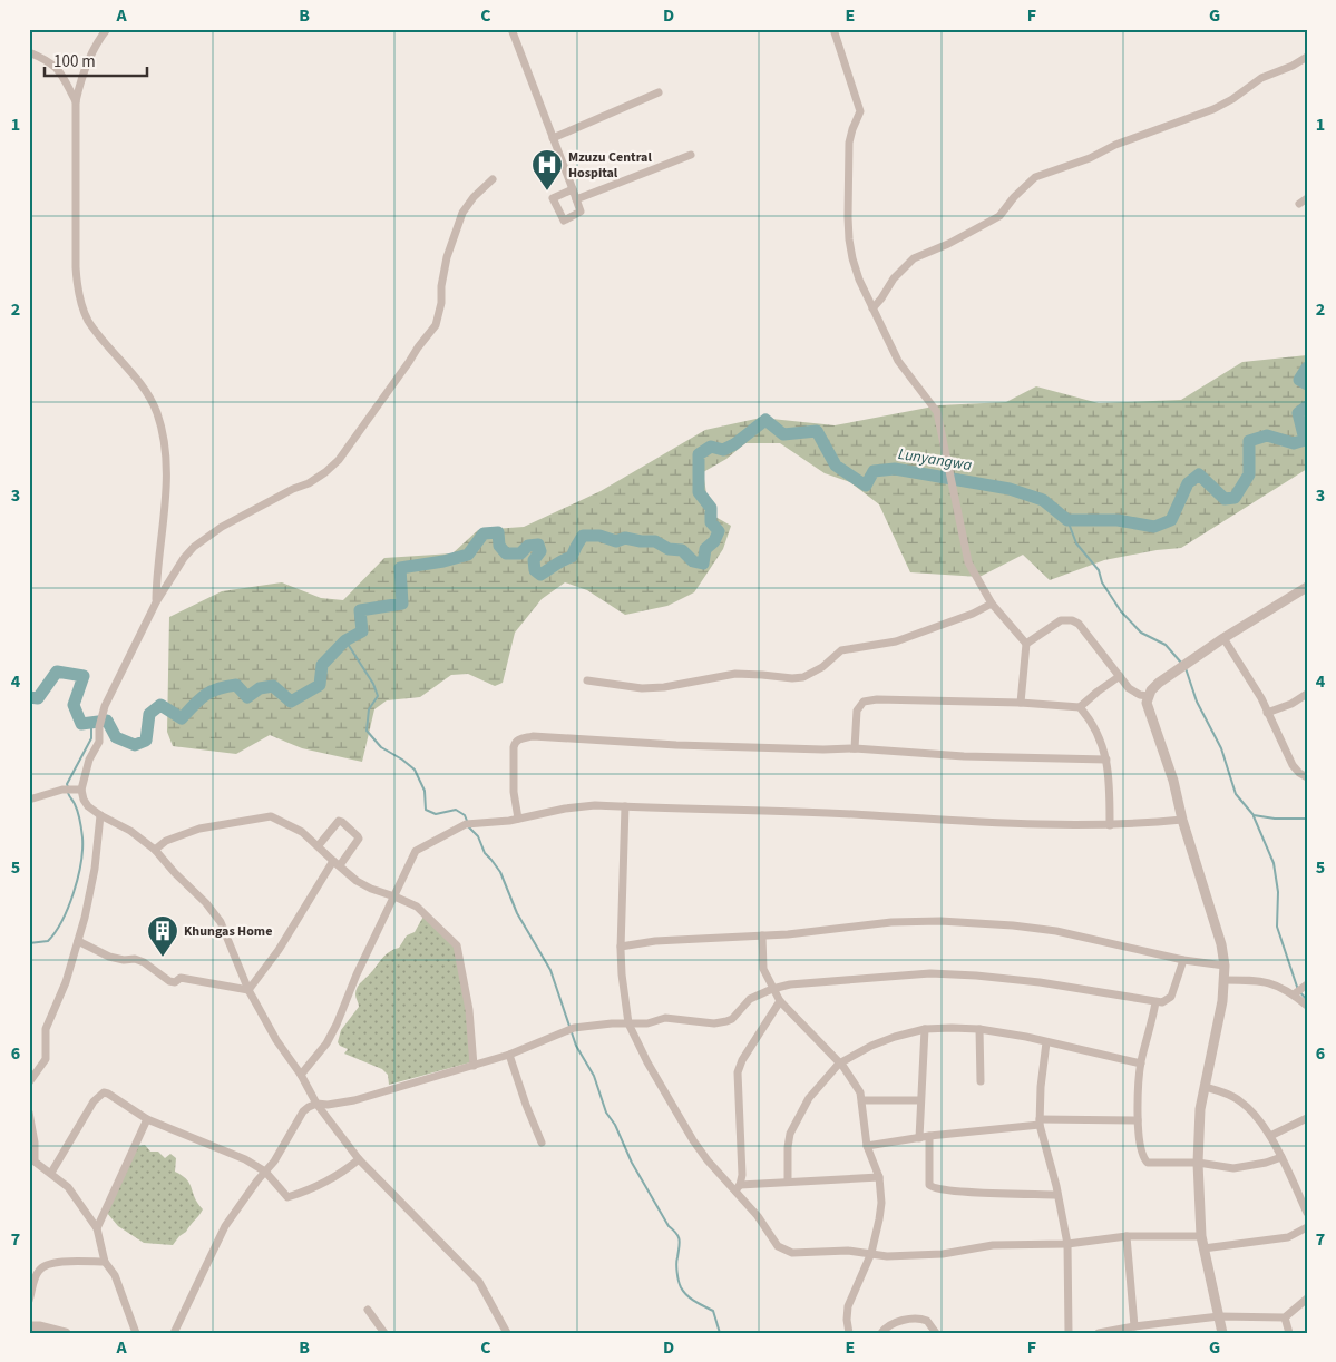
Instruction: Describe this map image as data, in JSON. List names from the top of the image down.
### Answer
{
  "water": ["Lunyangwa"],
  "places": {
    "hospital": ["Mzuzu Central Hospital"],
    "building": ["Khungas Home"]
  },
  "scale_bar": "100 m",
  "grid": {
    "columns": [
      "A",
      "B",
      "C",
      "D",
      "E",
      "F",
      "G"
    ],
    "rows": [
      "1",
      "2",
      "3",
      "4",
      "5",
      "6",
      "7"
    ]
  }
}
